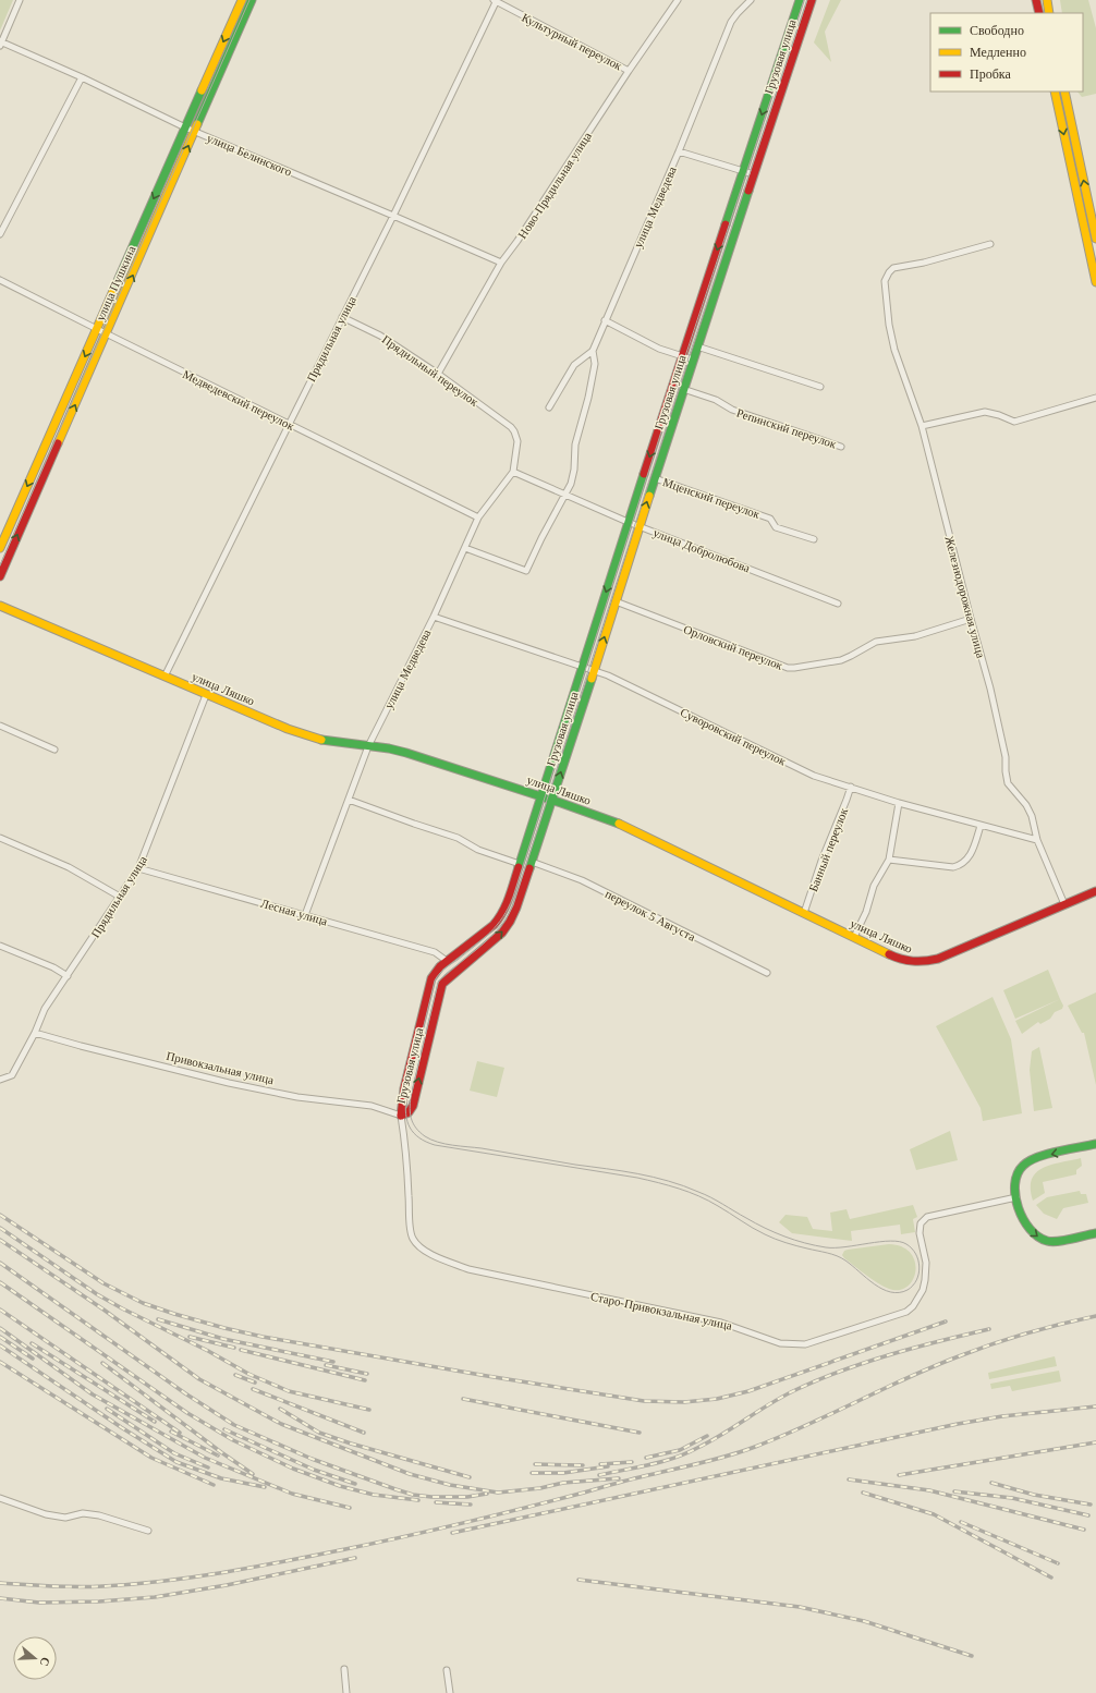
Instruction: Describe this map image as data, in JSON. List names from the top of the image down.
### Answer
{
  "streets": {
    "main road": ["Грузовая улица", "улица Пушкина", "улица Ляшко"],
    "street": [
      "Культурный переулок",
      "улица Белинского",
      "Ново-Прядильная улица",
      "улица Медведева",
      "Прядильная улица",
      "Прядильный переулок",
      "Медведевский переулок",
      "Репинский переулок",
      "Мценский переулок",
      "улица Добролюбова",
      "Железнодорожная улица",
      "Орловский переулок",
      "Суворовский переулок",
      "Банный переулок",
      "Лесная улица",
      "переулок 5 Августа",
      "Привокзальная улица",
      "Старо-Привокзальная улица"
    ]
  },
  "crossings": [
    ["Культурный переулок", "Ново-Прядильная улица"],
    ["Культурный переулок", "Прядильная улица"],
    ["Грузовая улица", "Репинский переулок"],
    ["Грузовая улица", "Мценский переулок"],
    ["Грузовая улица", "улица Добролюбова"],
    ["Грузовая улица", "Орловский переулок"],
    ["Грузовая улица", "улица Ляшко"],
    ["Грузовая улица", "Суворовский переулок"],
    ["Грузовая улица", "Лесная улица"],
    ["Грузовая улица", "переулок 5 Августа"],
    ["Грузовая улица", "Привокзальная улица"],
    ["Грузовая улица", "Старо-Привокзальная улица"],
    ["улица Белинского", "Ново-Прядильная улица"],
    ["улица Белинского", "улица Пушкина"],
    ["улица Белинского", "Прядильная улица"],
    ["Ново-Прядильная улица", "Прядильный переулок"],
    ["улица Медведева", "Прядильный переулок"],
    ["улица Медведева", "Медведевский переулок"],
    ["улица Медведева", "улица Добролюбова"],
    ["улица Медведева", "улица Ляшко"],
    ["улица Медведева", "Суворовский переулок"],
    ["улица Медведева", "Лесная улица"],
    ["улица Пушкина", "Медведевский переулок"],
    ["Прядильная улица", "Прядильный переулок"],
    ["Прядильная улица", "Медведевский переулок"],
    ["Прядильная улица", "улица Ляшко"],
    ["Прядильная улица", "Лесная улица"],
    ["Прядильная улица", "Привокзальная улица"],
    ["Прядильный переулок", "улица Добролюбова"],
    ["Железнодорожная улица", "Орловский переулок"],
    ["Железнодорожная улица", "улица Ляшко"],
    ["Железнодорожная улица", "Суворовский переулок"],
    ["улица Ляшко", "Банный переулок"],
    ["Суворовский переулок", "Банный переулок"],
    ["Привокзальная улица", "Старо-Привокзальная улица"]
  ],
  "legend": ["Свободно", "Медленно", "Пробка"],
  "north": "right"
}
